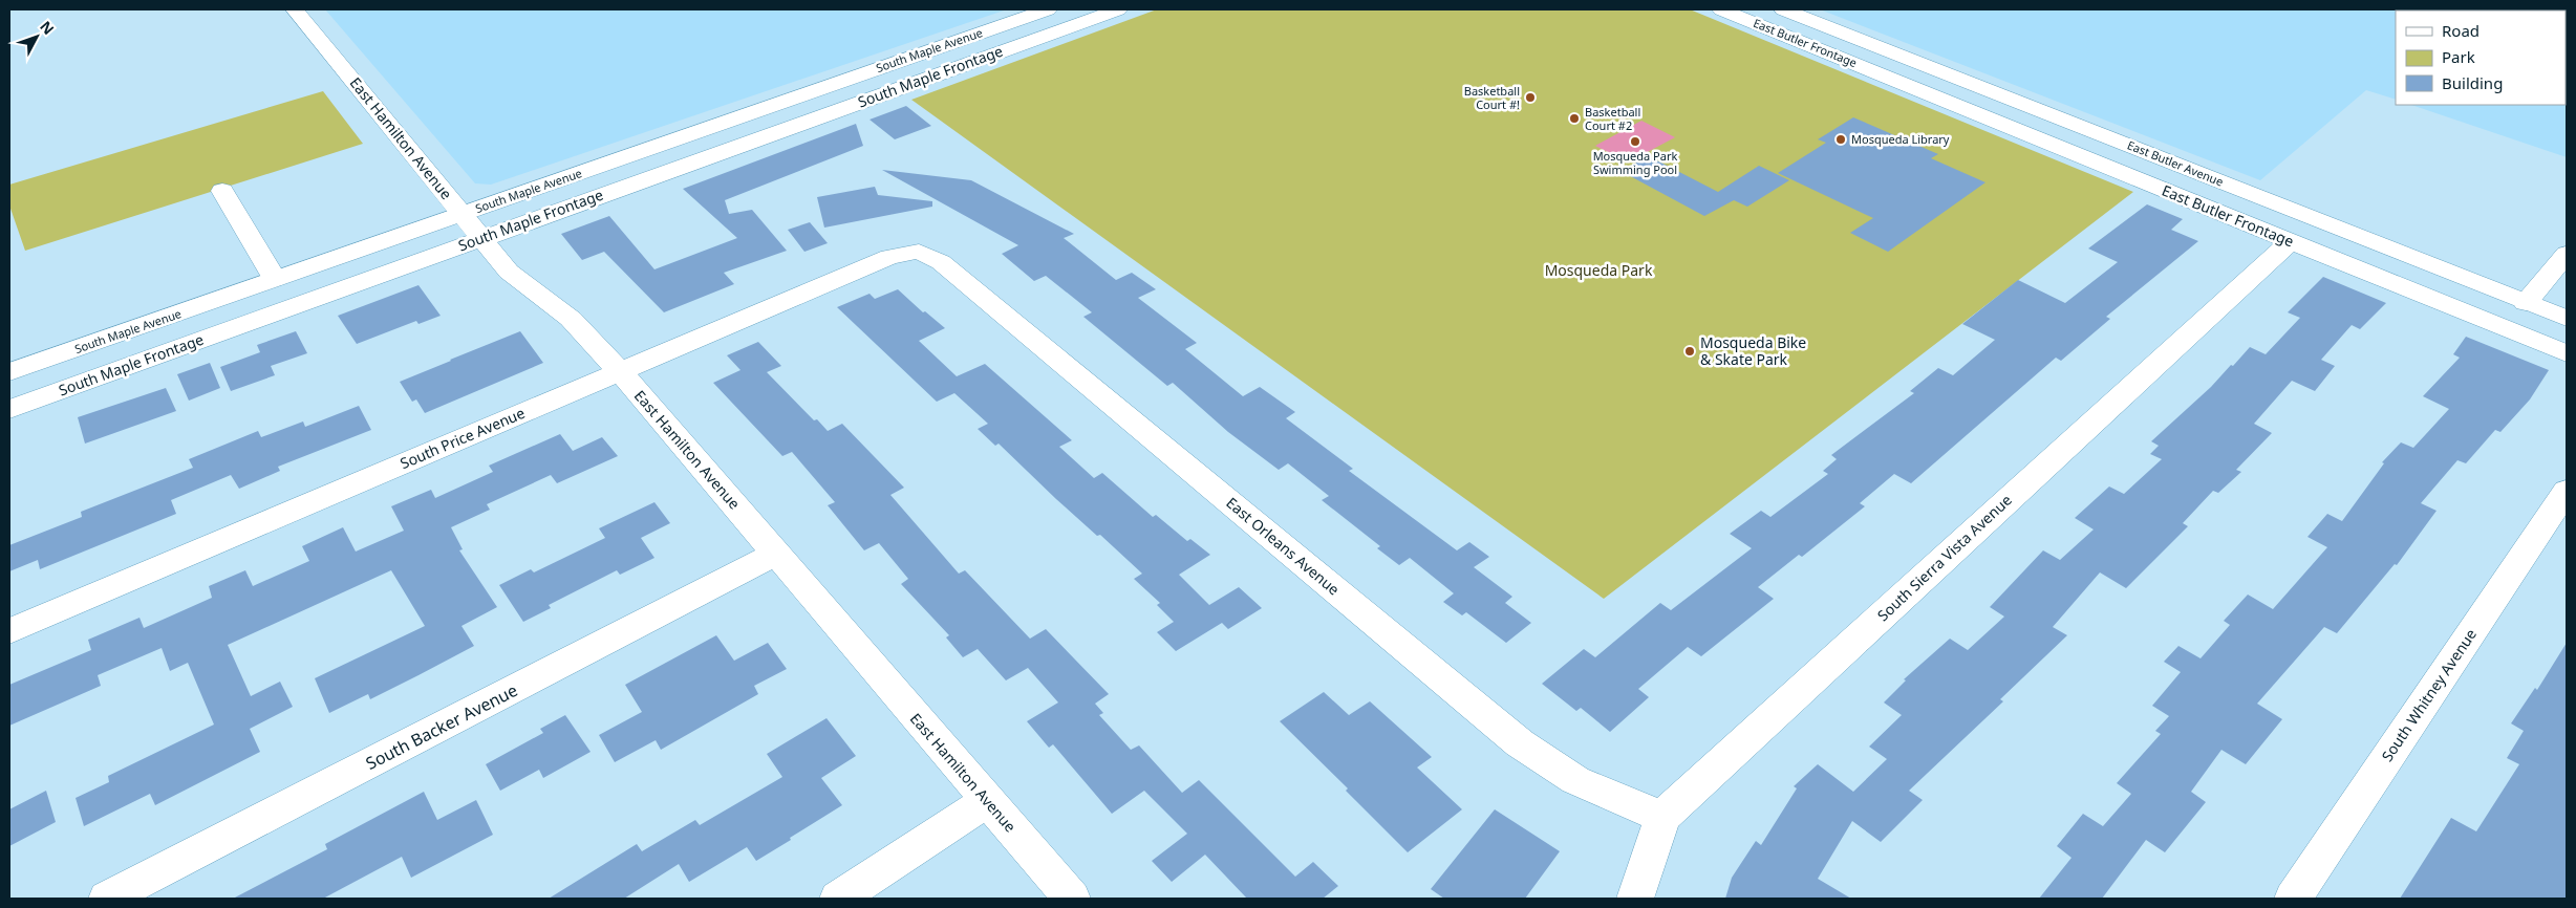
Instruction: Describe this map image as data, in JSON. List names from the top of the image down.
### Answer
{
  "streets": {
    "street": [
      "East Butler Frontage",
      "South Maple Avenue",
      "South Maple Frontage",
      "East Hamilton Avenue",
      "East Butler Avenue",
      "South Price Avenue",
      "East Orleans Avenue",
      "South Sierra Vista Avenue",
      "South Whitney Avenue",
      "South Backer Avenue"
    ]
  },
  "crossings": [
    ["East Butler Frontage", "South Sierra Vista Avenue"],
    ["South Maple Avenue", "East Hamilton Avenue"],
    ["South Maple Frontage", "East Hamilton Avenue"],
    ["East Hamilton Avenue", "South Price Avenue"],
    ["East Hamilton Avenue", "South Backer Avenue"],
    ["South Price Avenue", "East Orleans Avenue"],
    ["East Orleans Avenue", "South Sierra Vista Avenue"]
  ],
  "parks": ["Mosqueda Park"],
  "places": [
    "Basketball Court #!",
    "Basketball Court #2",
    "Mosqueda Library",
    "Mosqueda Park Swimming Pool",
    "Mosqueda Bike & Skate Park"
  ],
  "legend": ["Road", "Park", "Building"],
  "north": "top right"
}
